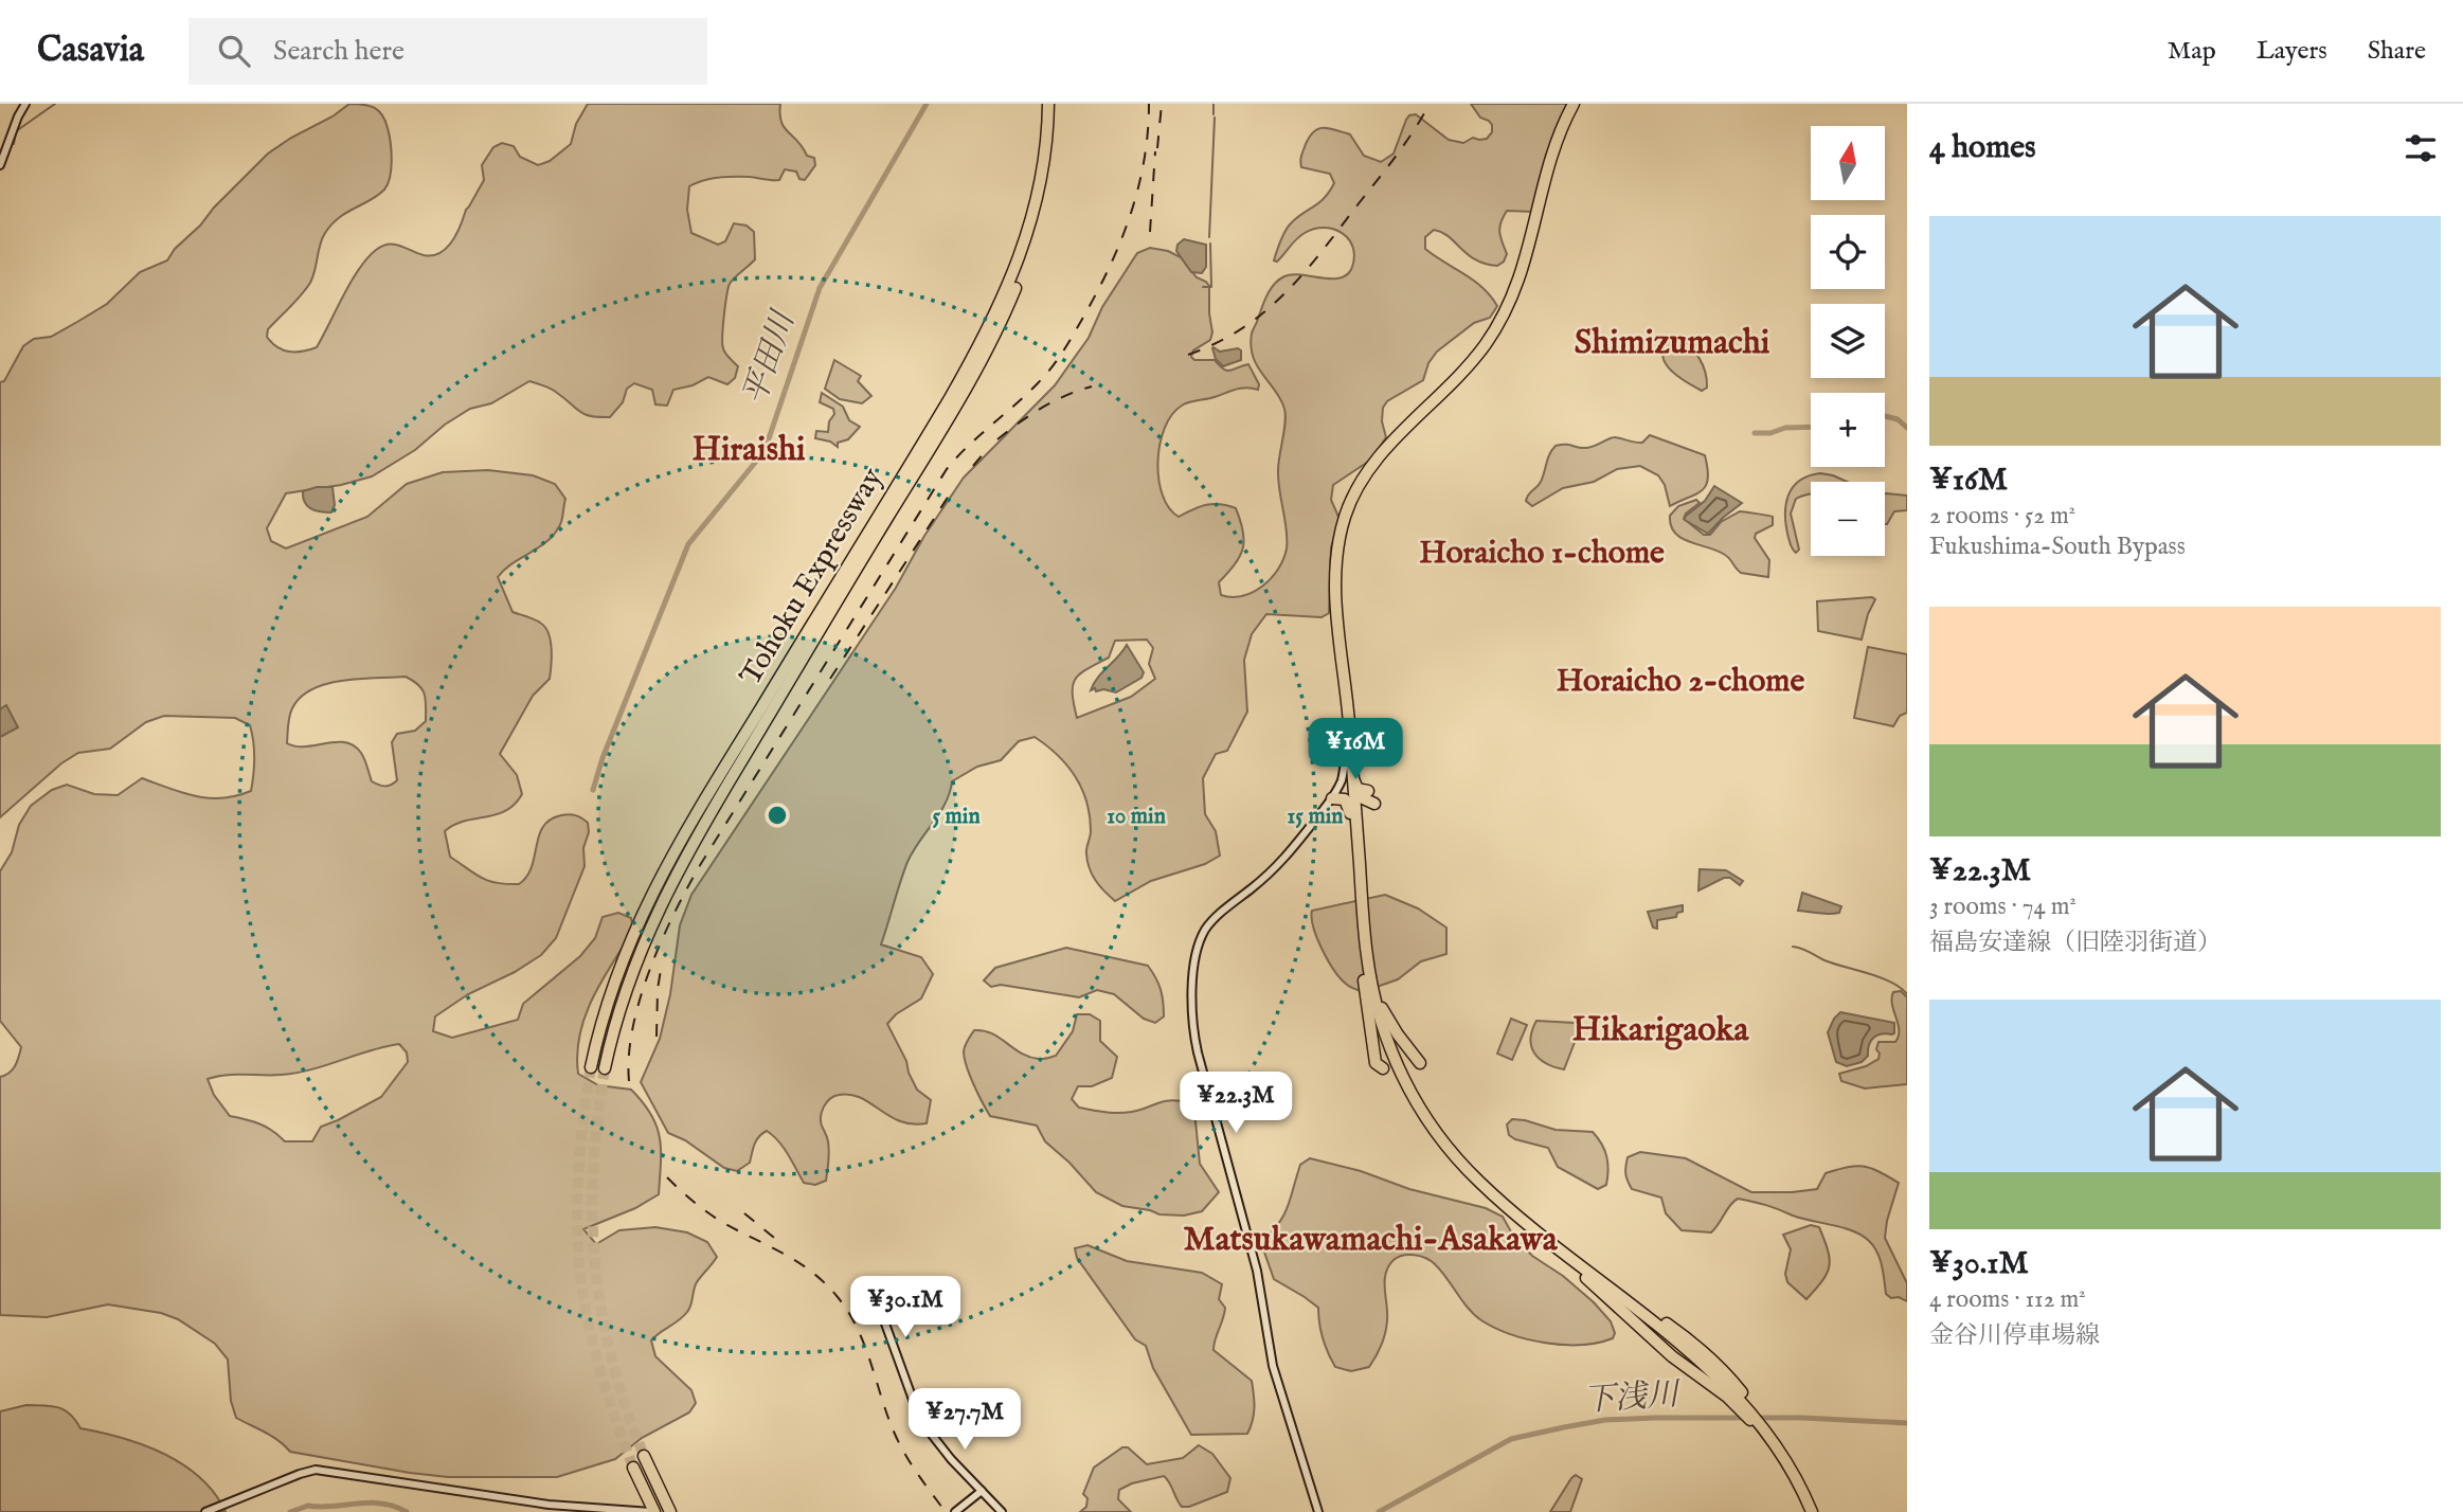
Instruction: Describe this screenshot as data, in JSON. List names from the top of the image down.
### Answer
{
  "streets": {
    "highway": ["Tohoku Expressway"]
  },
  "districts": [
    "Shimizumachi",
    "Hiraishi",
    "Horaicho 1-chome",
    "Horaicho 2-chome",
    "Hikarigaoka",
    "Matsukawamachi-Asakawa"
  ],
  "water": ["平田川", "下浅川"],
  "north": "top",
  "page": {
    "header": "Casavia",
    "search": "Search here",
    "nav": ["Map", "Layers", "Share"],
    "heading": "4 homes",
    "map_buttons": ["+", "−"],
    "list": [
      {
        "name": "¥16M",
        "note": "2 rooms · 52 m² · Fukushima-South Bypass"
      },
      {
        "name": "¥22.3M",
        "note": "3 rooms · 74 m² · 福島安達線（旧陸羽街道）"
      },
      {
        "name": "¥30.1M",
        "note": "4 rooms · 112 m² · 金谷川停車場線"
      }
    ],
    "price": [
      "¥16M",
      "¥22.3M",
      "¥30.1M",
      "¥27.7M"
    ]
  },
  "rings": ["5 min", "10 min", "15 min"]
}
